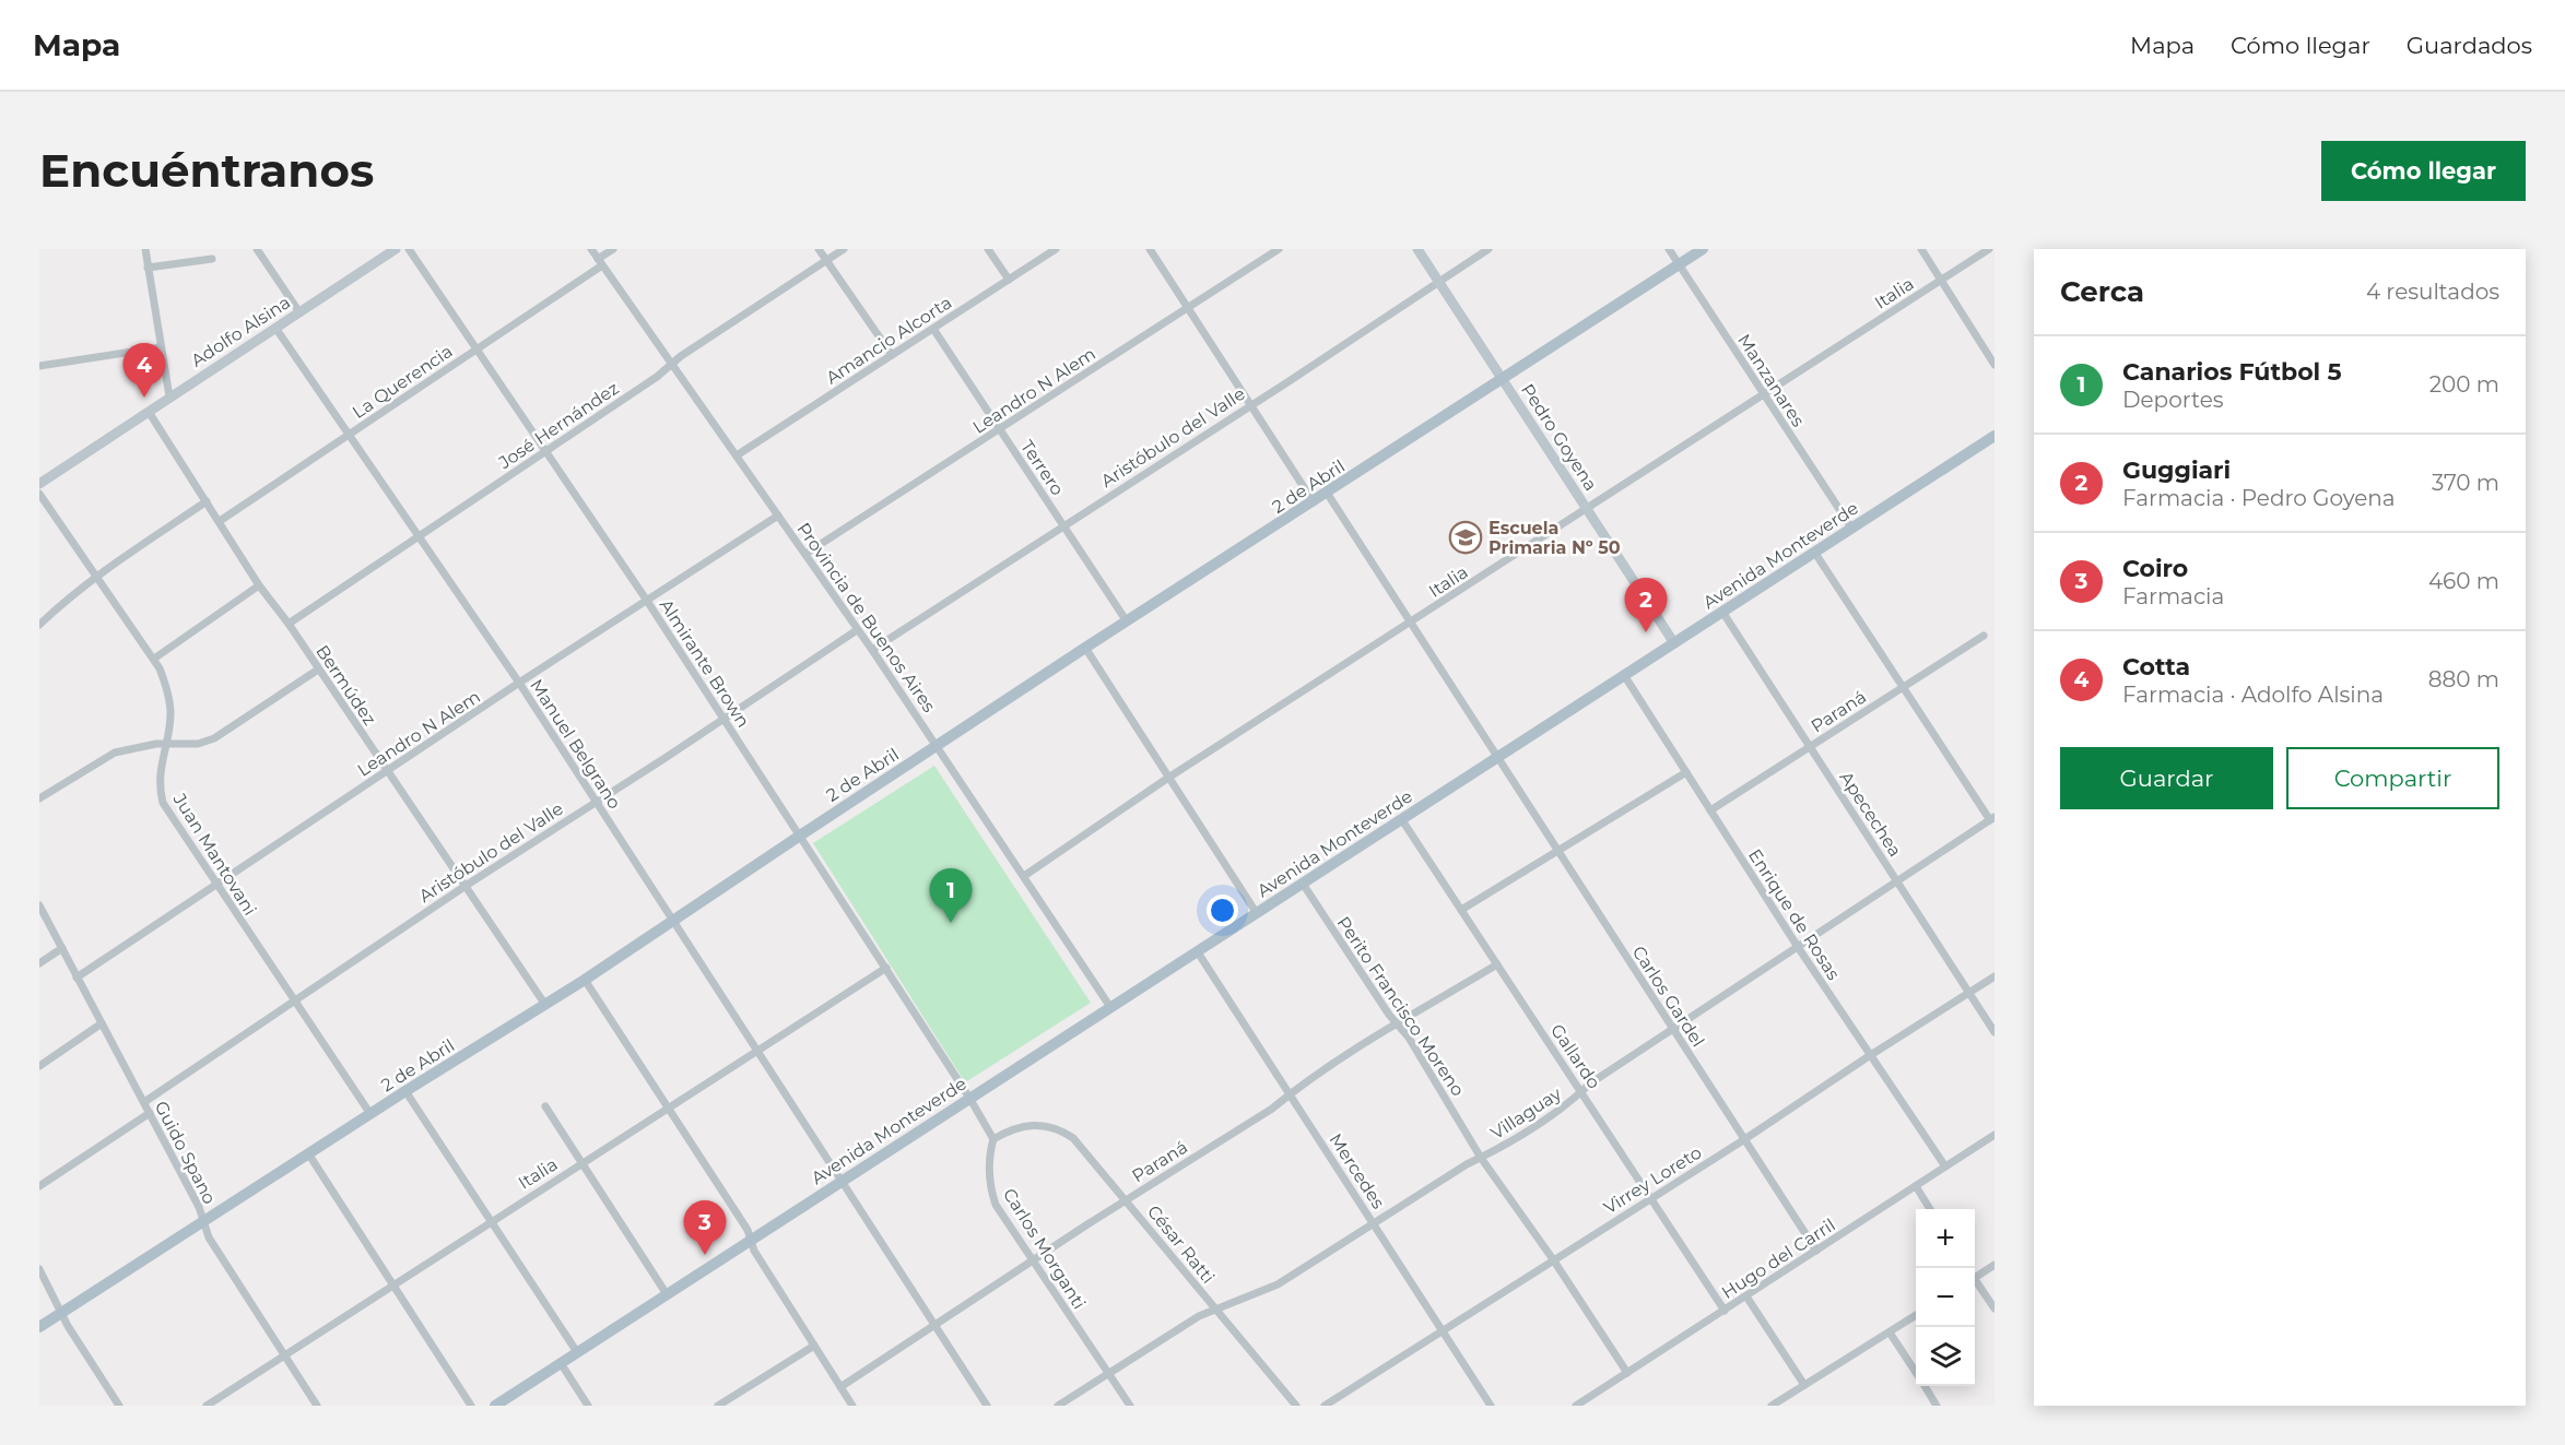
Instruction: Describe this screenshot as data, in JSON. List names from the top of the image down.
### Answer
{
  "streets": {
    "main road": ["2 de Abril", "Avenida Monteverde"],
    "street": [
      "Italia",
      "Adolfo Alsina",
      "Amancio Alcorta",
      "Manzanares",
      "La Querencia",
      "Leandro N Alem",
      "José Hernández",
      "Aristóbulo del Valle",
      "Pedro Goyena",
      "Terrero",
      "Provincia de Buenos Aires",
      "Almirante Brown",
      "Bermúdez",
      "Paraná",
      "Manuel Belgrano",
      "Apecechea",
      "Juan Mantovani",
      "Enrique de Rosas",
      "Carlos Gardel",
      "Perito Francisco Moreno",
      "Gallardo",
      "Villaguay",
      "Guido Spano",
      "Mercedes",
      "Virrey Loreto",
      "César Ratti",
      "Carlos Morganti",
      "Hugo del Carril"
    ]
  },
  "crossings": [
    ["Italia", "Manzanares"],
    ["Italia", "Pedro Goyena"],
    ["Italia", "Provincia de Buenos Aires"],
    ["Italia", "Almirante Brown"],
    ["Italia", "Manuel Belgrano"],
    ["Italia", "Carlos Gardel"],
    ["Italia", "Guido Spano"],
    ["Adolfo Alsina", "Bermúdez"],
    ["Adolfo Alsina", "Manuel Belgrano"],
    ["Amancio Alcorta", "Terrero"],
    ["Amancio Alcorta", "Provincia de Buenos Aires"],
    ["Manzanares", "2 de Abril"],
    ["Manzanares", "Avenida Monteverde"],
    ["La Querencia", "Provincia de Buenos Aires"],
    ["La Querencia", "Almirante Brown"],
    ["La Querencia", "Bermúdez"],
    ["La Querencia", "Manuel Belgrano"],
    ["Leandro N Alem", "Terrero"],
    ["Leandro N Alem", "Provincia de Buenos Aires"],
    ["Leandro N Alem", "Almirante Brown"],
    ["Leandro N Alem", "Bermúdez"],
    ["Leandro N Alem", "Manuel Belgrano"],
    ["Leandro N Alem", "Juan Mantovani"],
    ["Leandro N Alem", "Guido Spano"],
    ["José Hernández", "Provincia de Buenos Aires"],
    ["José Hernández", "Almirante Brown"],
    ["José Hernández", "Bermúdez"],
    ["José Hernández", "Manuel Belgrano"],
    ["Aristóbulo del Valle", "Pedro Goyena"],
    ["Aristóbulo del Valle", "Terrero"],
    ["Aristóbulo del Valle", "Provincia de Buenos Aires"],
    ["Aristóbulo del Valle", "Almirante Brown"],
    ["Aristóbulo del Valle", "Bermúdez"],
    ["Aristóbulo del Valle", "Manuel Belgrano"],
    ["Aristóbulo del Valle", "Juan Mantovani"],
    ["Aristóbulo del Valle", "Guido Spano"],
    ["Pedro Goyena", "2 de Abril"],
    ["Pedro Goyena", "Avenida Monteverde"],
    ["Terrero", "2 de Abril"],
    ["2 de Abril", "Provincia de Buenos Aires"],
    ["2 de Abril", "Almirante Brown"],
    ["2 de Abril", "Bermúdez"],
    ["2 de Abril", "Manuel Belgrano"],
    ["2 de Abril", "Juan Mantovani"],
    ["2 de Abril", "Carlos Gardel"],
    ["2 de Abril", "Guido Spano"],
    ["Avenida Monteverde", "Provincia de Buenos Aires"],
    ["Avenida Monteverde", "Almirante Brown"],
    ["Avenida Monteverde", "Manuel Belgrano"],
    ["Avenida Monteverde", "Apecechea"],
    ["Avenida Monteverde", "Enrique de Rosas"],
    ["Avenida Monteverde", "Carlos Gardel"],
    ["Avenida Monteverde", "Perito Francisco Moreno"],
    ["Avenida Monteverde", "Gallardo"],
    ["Avenida Monteverde", "Mercedes"],
    ["Paraná", "Manuel Belgrano"],
    ["Paraná", "Apecechea"],
    ["Paraná", "Enrique de Rosas"],
    ["Paraná", "Perito Francisco Moreno"],
    ["Paraná", "Gallardo"],
    ["Paraná", "Mercedes"],
    ["Paraná", "César Ratti"],
    ["Paraná", "Carlos Morganti"],
    ["Apecechea", "Villaguay"],
    ["Apecechea", "Virrey Loreto"],
    ["Enrique de Rosas", "Villaguay"],
    ["Enrique de Rosas", "Virrey Loreto"],
    ["Enrique de Rosas", "Hugo del Carril"],
    ["Carlos Gardel", "Villaguay"],
    ["Carlos Gardel", "Virrey Loreto"],
    ["Carlos Gardel", "Hugo del Carril"],
    ["Perito Francisco Moreno", "Villaguay"],
    ["Perito Francisco Moreno", "Virrey Loreto"],
    ["Perito Francisco Moreno", "Hugo del Carril"],
    ["Gallardo", "Villaguay"],
    ["Gallardo", "Virrey Loreto"],
    ["Gallardo", "Hugo del Carril"],
    ["Villaguay", "Mercedes"],
    ["Villaguay", "César Ratti"],
    ["Villaguay", "Carlos Morganti"],
    ["Mercedes", "Virrey Loreto"],
    ["César Ratti", "Carlos Morganti"]
  ],
  "places": {
    "school or university": ["Escuela Primaria Nº 50"]
  },
  "page": {
    "header": "Mapa",
    "nav": ["Mapa", "Cómo llegar", "Guardados"],
    "buttons": [
      "Cómo llegar",
      ["Guardar", "Compartir"]
    ],
    "title": "Encuéntranos",
    "heading": ["Cerca", "4 resultados"],
    "list": [
      {
        "mark": "1",
        "name": "Canarios Fútbol 5",
        "note": "Deportes",
        "value": "200 m"
      },
      {
        "mark": "2",
        "name": "Guggiari",
        "note": "Farmacia · Pedro Goyena",
        "value": "370 m"
      },
      {
        "mark": "3",
        "name": "Coiro",
        "note": "Farmacia",
        "value": "460 m"
      },
      {
        "mark": "4",
        "name": "Cotta",
        "note": "Farmacia · Adolfo Alsina",
        "value": "880 m"
      }
    ],
    "pins": [
      "4",
      "2",
      "1",
      "3"
    ],
    "map_buttons": ["+", "−"]
  }
}
